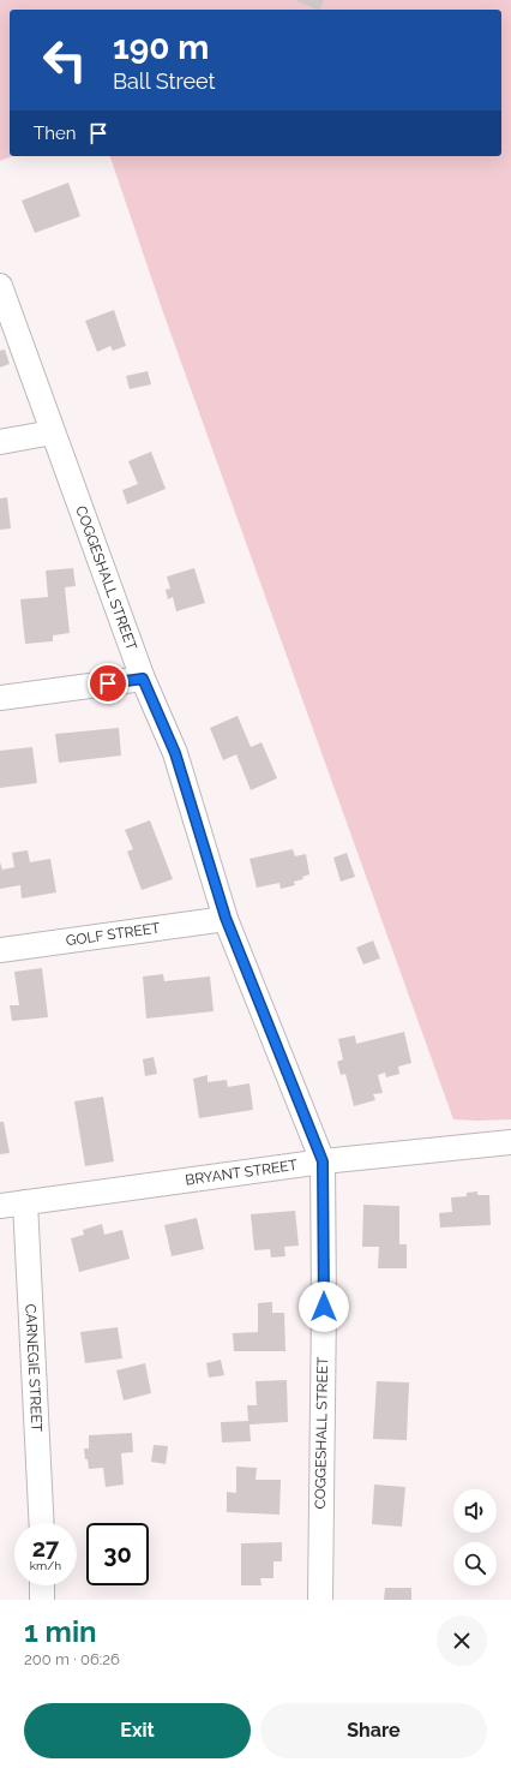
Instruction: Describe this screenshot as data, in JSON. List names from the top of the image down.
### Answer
{
  "streets": {
    "street": [
      "COGGESHALL STREET",
      "GOLF STREET",
      "BRYANT STREET",
      "CARNEGIE STREET"
    ]
  },
  "crossings": [
    ["COGGESHALL STREET", "GOLF STREET"],
    ["COGGESHALL STREET", "BRYANT STREET"],
    ["BRYANT STREET", "CARNEGIE STREET"]
  ],
  "page": {
    "turn": ["190 m", "Ball Street"],
    "then": "Then",
    "speed": "27 km/h",
    "limit": "30",
    "heading": ["1 min", "200 m · 06:26"],
    "buttons": ["Exit", "Share"]
  }
}
